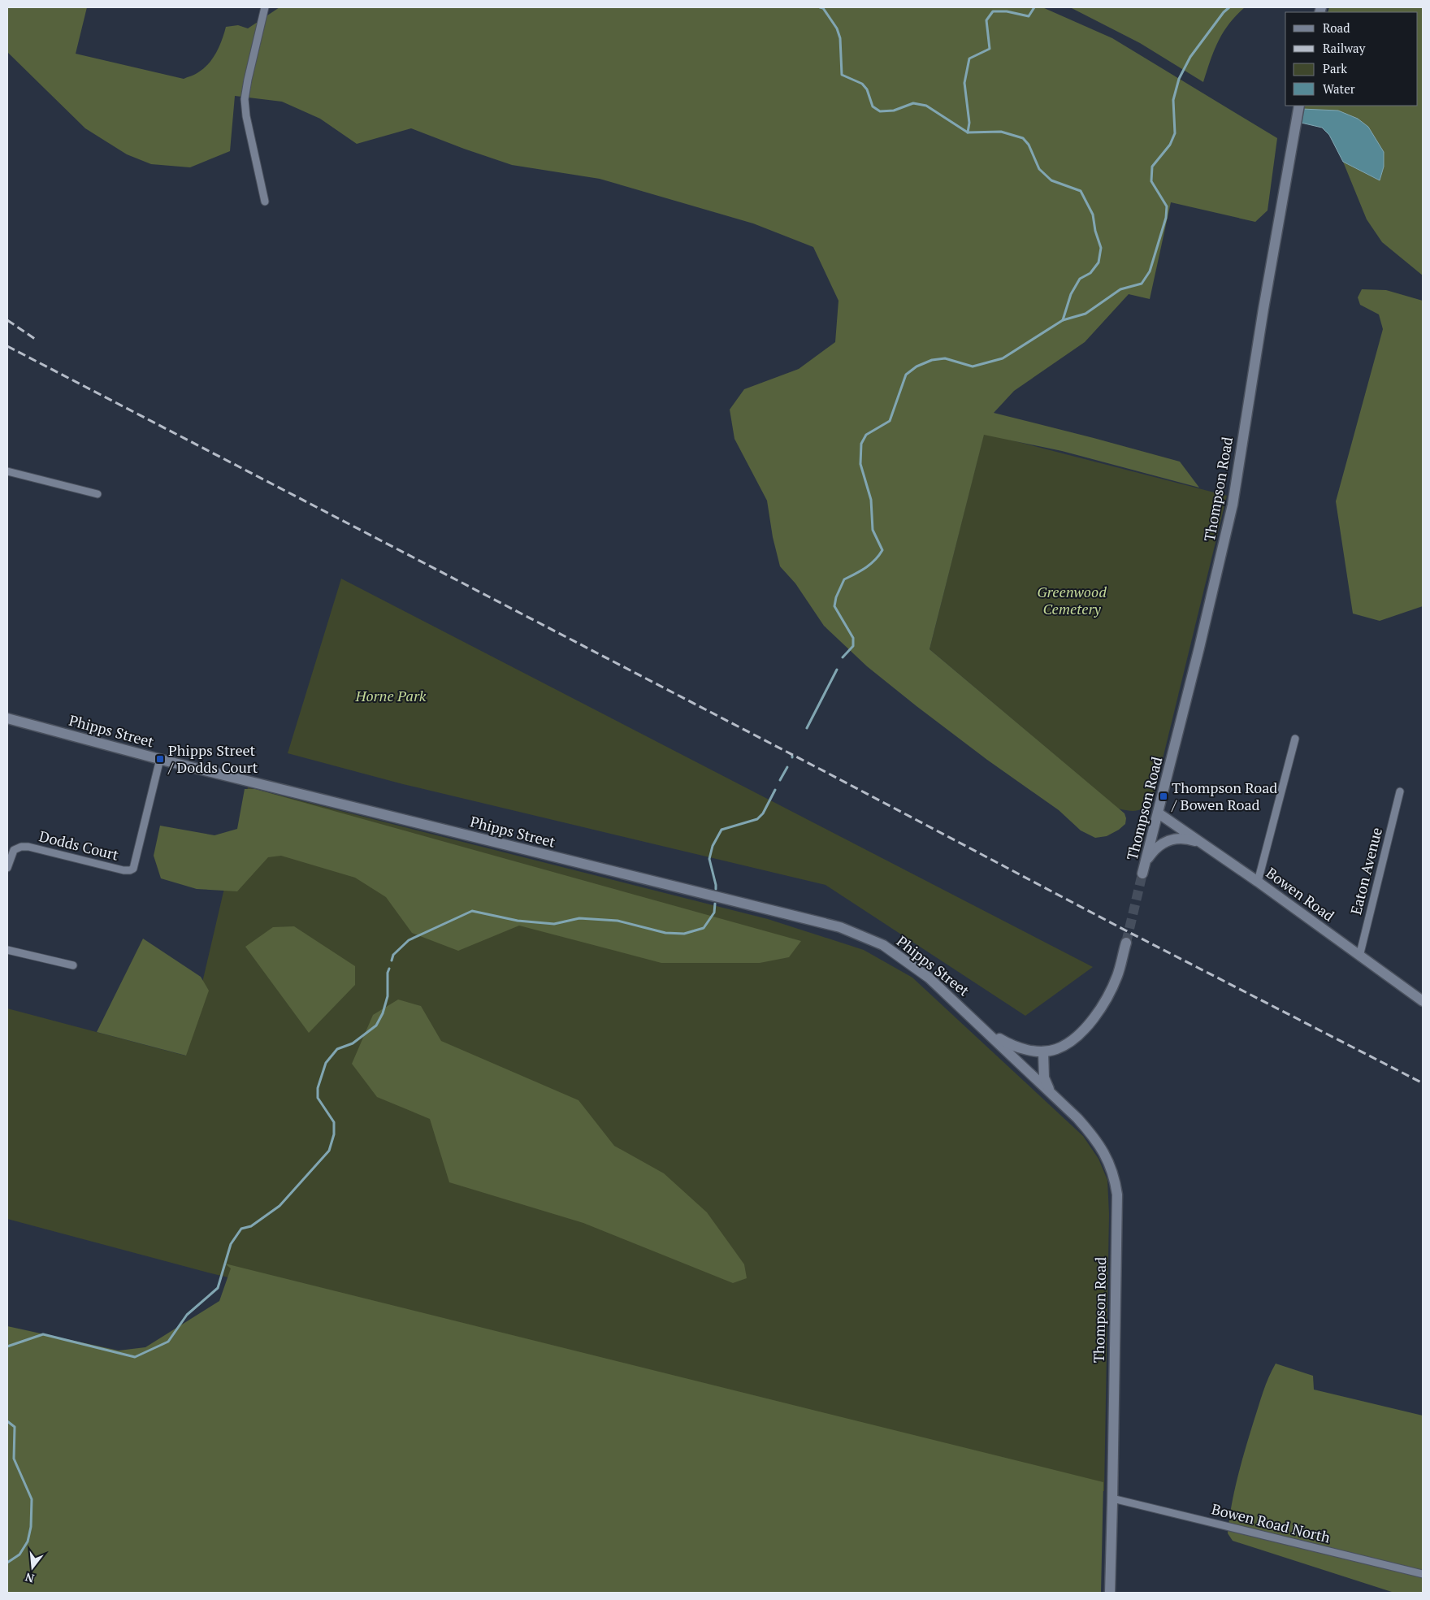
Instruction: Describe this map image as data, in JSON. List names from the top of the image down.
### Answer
{
  "streets": {
    "main road": ["Thompson Road", "Phipps Street", "Bowen Road"],
    "street": ["Dodds Court", "Eaton Avenue", "Bowen Road North"]
  },
  "crossings": [
    ["Thompson Road", "Bowen Road"],
    ["Thompson Road", "Bowen Road North"],
    ["Phipps Street", "Dodds Court"],
    ["Eaton Avenue", "Bowen Road"]
  ],
  "parks": ["Greenwood Cemetery", "Horne Park"],
  "places": {
    "transit": ["Phipps Street / Dodds Court", "Thompson Road / Bowen Road"]
  },
  "legend": [
    "Road",
    "Railway",
    "Park",
    "Water"
  ],
  "north": "bottom"
}
